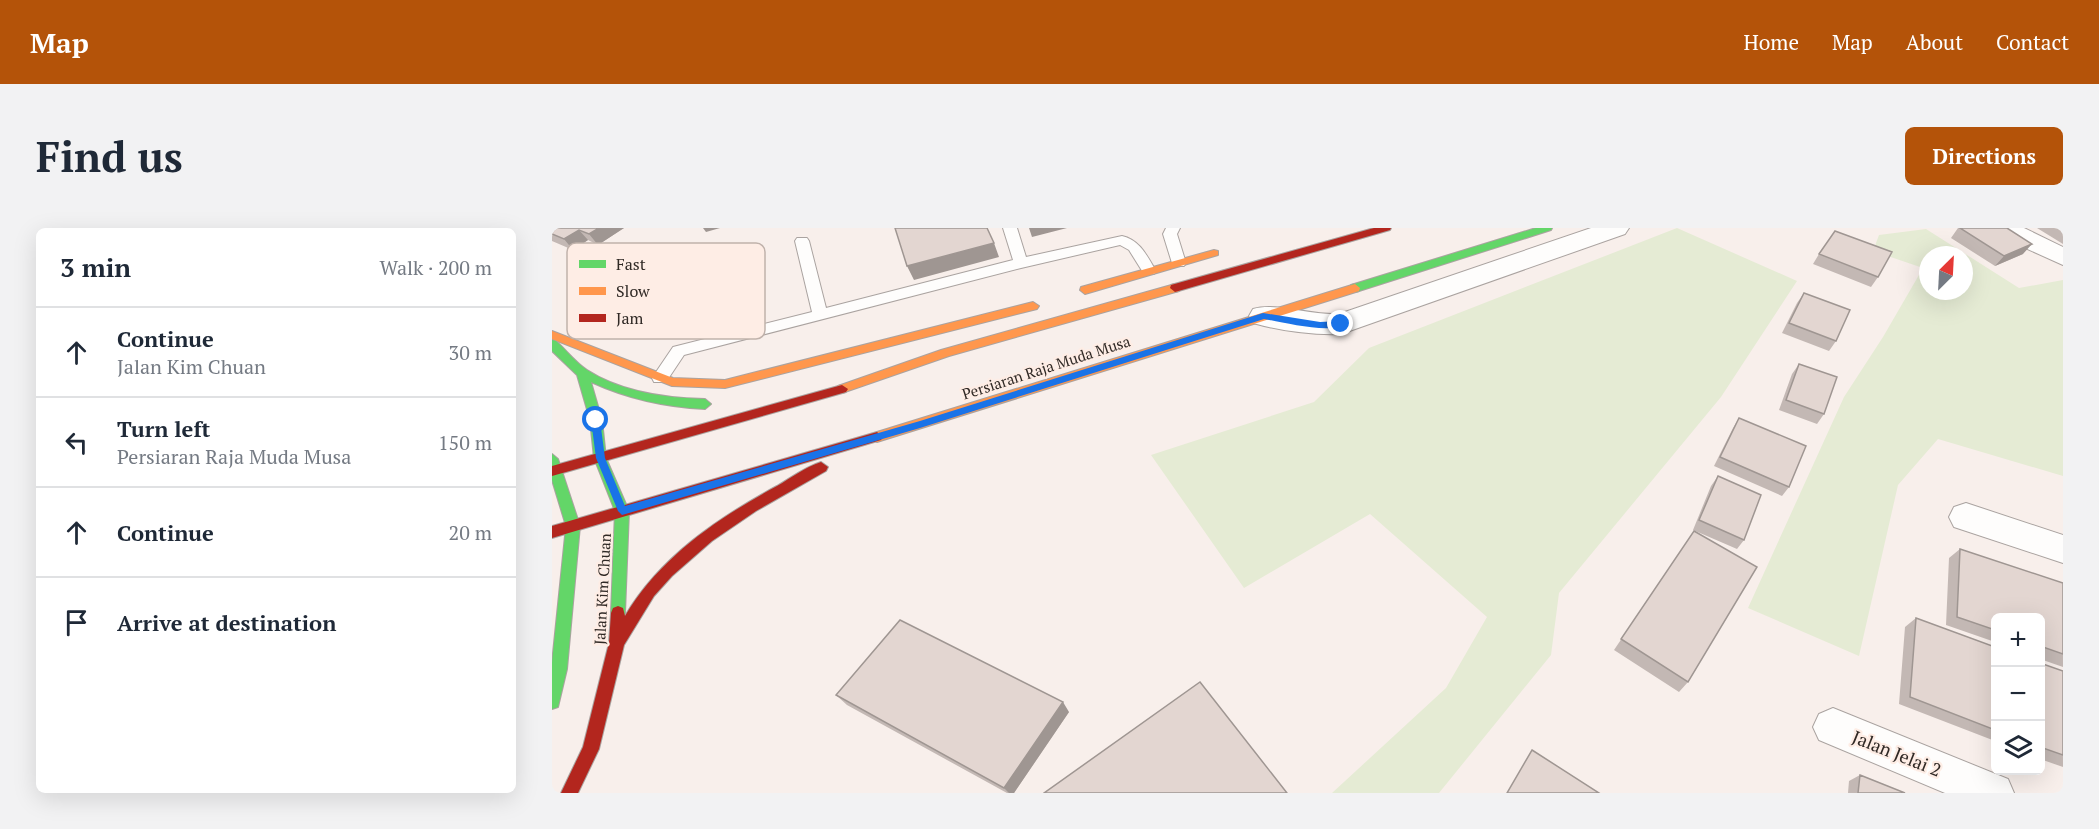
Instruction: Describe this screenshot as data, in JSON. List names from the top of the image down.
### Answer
{
  "streets": {
    "main road": ["Persiaran Raja Muda Musa", "Jalan Kim Chuan"],
    "street": ["Jalan Jelai 2"]
  },
  "crossings": [
    ["Persiaran Raja Muda Musa", "Jalan Kim Chuan"]
  ],
  "legend": ["Fast", "Slow", "Jam"],
  "north": "top right",
  "page": {
    "header": "Map",
    "nav": [
      "Home",
      "Map",
      "About",
      "Contact"
    ],
    "buttons": "Directions",
    "title": "Find us",
    "heading": ["3 min", "Walk · 200 m"],
    "list": [
      ["Continue", "Jalan Kim Chuan", "30 m"],
      ["Turn left", "Persiaran Raja Muda Musa", "150 m"],
      ["Continue", "20 m"],
      "Arrive at destination"
    ],
    "map_buttons": ["+", "−"]
  }
}
